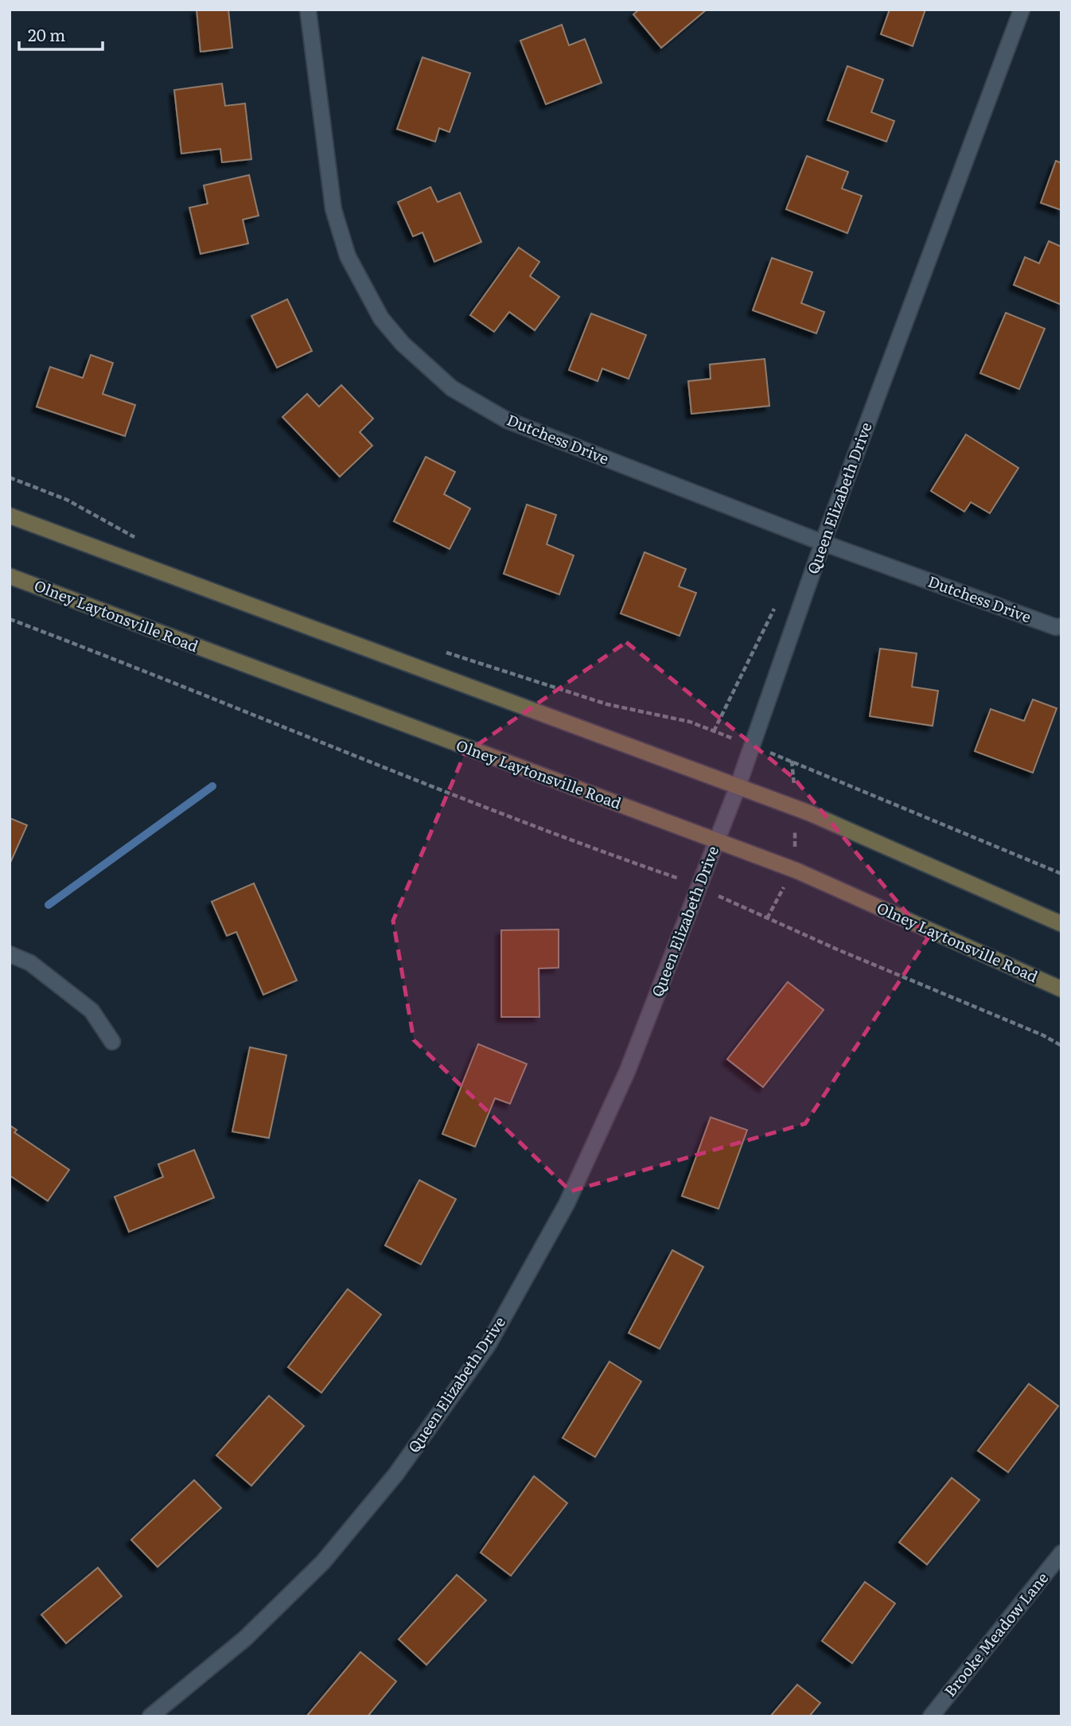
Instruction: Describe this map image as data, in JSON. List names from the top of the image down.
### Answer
{
  "streets": {
    "main road": ["Olney Laytonsville Road"],
    "street": ["Dutchess Drive", "Queen Elizabeth Drive", "Brooke Meadow Lane"]
  },
  "crossings": [
    ["Dutchess Drive", "Queen Elizabeth Drive"],
    ["Queen Elizabeth Drive", "Olney Laytonsville Road"]
  ],
  "scale_bar": "20 m"
}
